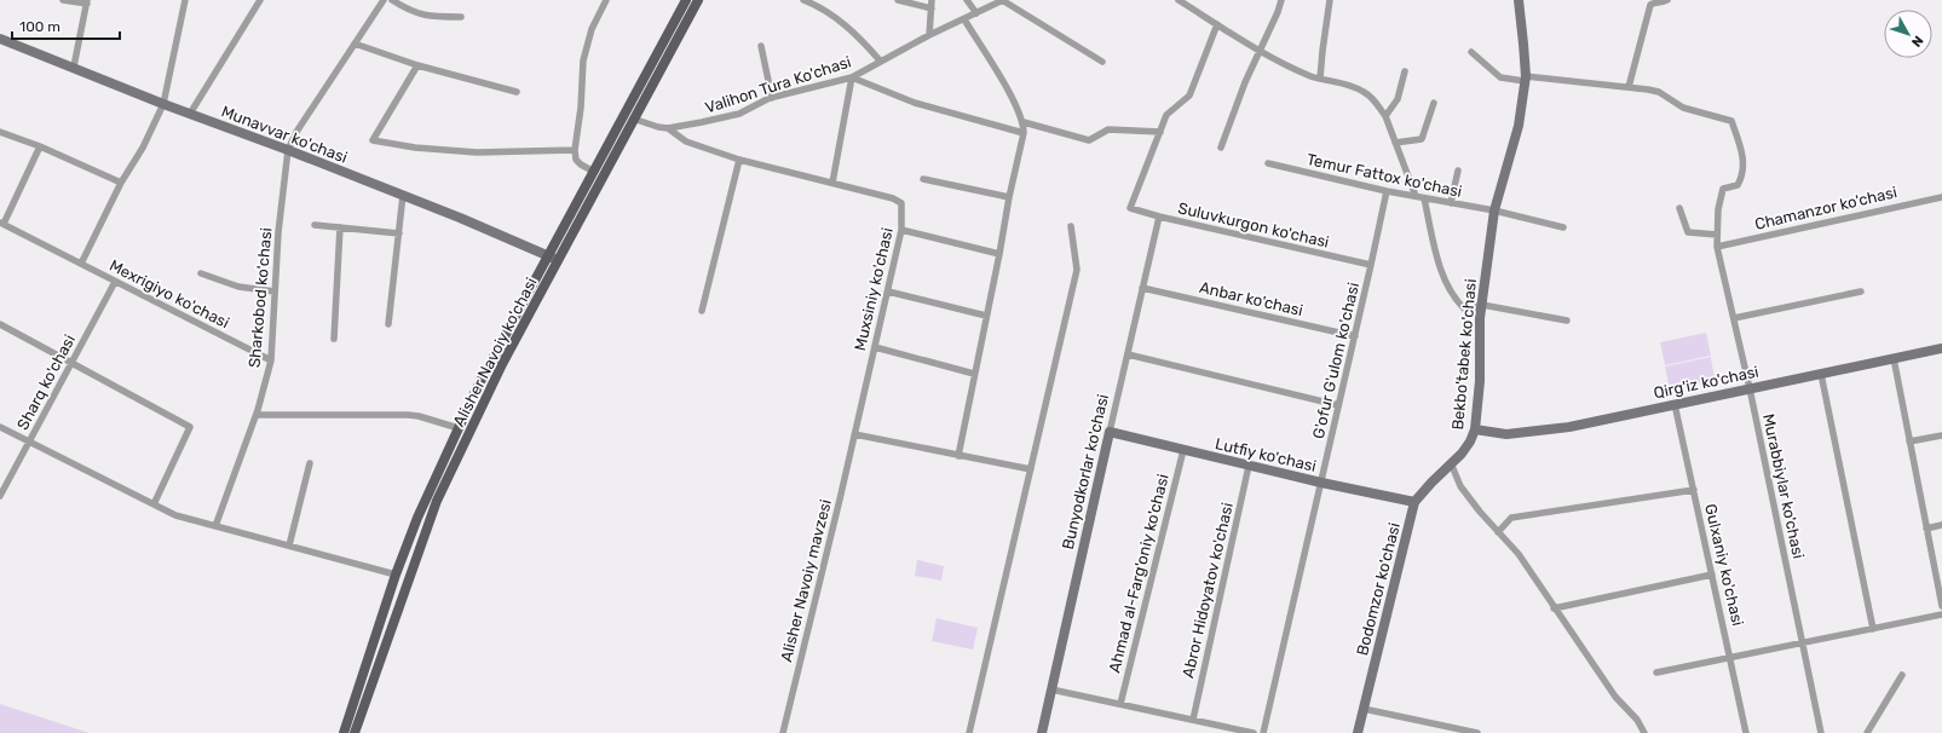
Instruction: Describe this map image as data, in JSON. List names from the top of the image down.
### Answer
{
  "streets": {
    "main road": [
      "Munavvar ko'chasi",
      "Alisher Navoiy ko'chasi",
      "Bekbo'tabek ko'chasi",
      "Qirg'iz ko'chasi",
      "Lutfiy ko'chasi",
      "Bunyodkorlar ko'chasi",
      "Bodomzor ko'chasi"
    ],
    "street": [
      "Valihon Tura Ko'chasi",
      "Temur Fattox ko'chasi",
      "Chamanzor ko'chasi",
      "Suluvkurgon ko'chasi",
      "Muxsiniy ko'chasi",
      "Mexrigiyo ko'chasi",
      "Sharkobod ko'chasi",
      "Anbar ko'chasi",
      "G'ofur G'ulom ko'chasi",
      "Sharq ko'chasi",
      "Murabbiylar ko'chasi",
      "Gulxaniy ko'chasi",
      "Ahmad al-Farg'oniy ko'chasi",
      "Alisher Navoiy mavzesi",
      "Abror Hidoyatov ko'chasi"
    ]
  },
  "crossings": [
    ["Valihon Tura Ko'chasi", "Muxsiniy ko'chasi"],
    ["Valihon Tura Ko'chasi", "Alisher Navoiy ko'chasi"],
    ["Munavvar ko'chasi", "Sharkobod ko'chasi"],
    ["Munavvar ko'chasi", "Alisher Navoiy ko'chasi"],
    ["Temur Fattox ko'chasi", "Bekbo'tabek ko'chasi"],
    ["Temur Fattox ko'chasi", "G'ofur G'ulom ko'chasi"],
    ["Chamanzor ko'chasi", "Murabbiylar ko'chasi"],
    ["Suluvkurgon ko'chasi", "G'ofur G'ulom ko'chasi"],
    ["Suluvkurgon ko'chasi", "Bunyodkorlar ko'chasi"],
    ["Muxsiniy ko'chasi", "Alisher Navoiy mavzesi"],
    ["Mexrigiyo ko'chasi", "Sharkobod ko'chasi"],
    ["Mexrigiyo ko'chasi", "Sharq ko'chasi"],
    ["Anbar ko'chasi", "G'ofur G'ulom ko'chasi"],
    ["Anbar ko'chasi", "Bunyodkorlar ko'chasi"],
    ["Bekbo'tabek ko'chasi", "Qirg'iz ko'chasi"],
    ["Bekbo'tabek ko'chasi", "Bodomzor ko'chasi"],
    ["G'ofur G'ulom ko'chasi", "Lutfiy ko'chasi"],
    ["Qirg'iz ko'chasi", "Murabbiylar ko'chasi"],
    ["Qirg'iz ko'chasi", "Gulxaniy ko'chasi"],
    ["Lutfiy ko'chasi", "Bunyodkorlar ko'chasi"],
    ["Lutfiy ko'chasi", "Ahmad al-Farg'oniy ko'chasi"],
    ["Lutfiy ko'chasi", "Bodomzor ko'chasi"],
    ["Lutfiy ko'chasi", "Abror Hidoyatov ko'chasi"]
  ],
  "scale_bar": "100 m",
  "north": "bottom right"
}
